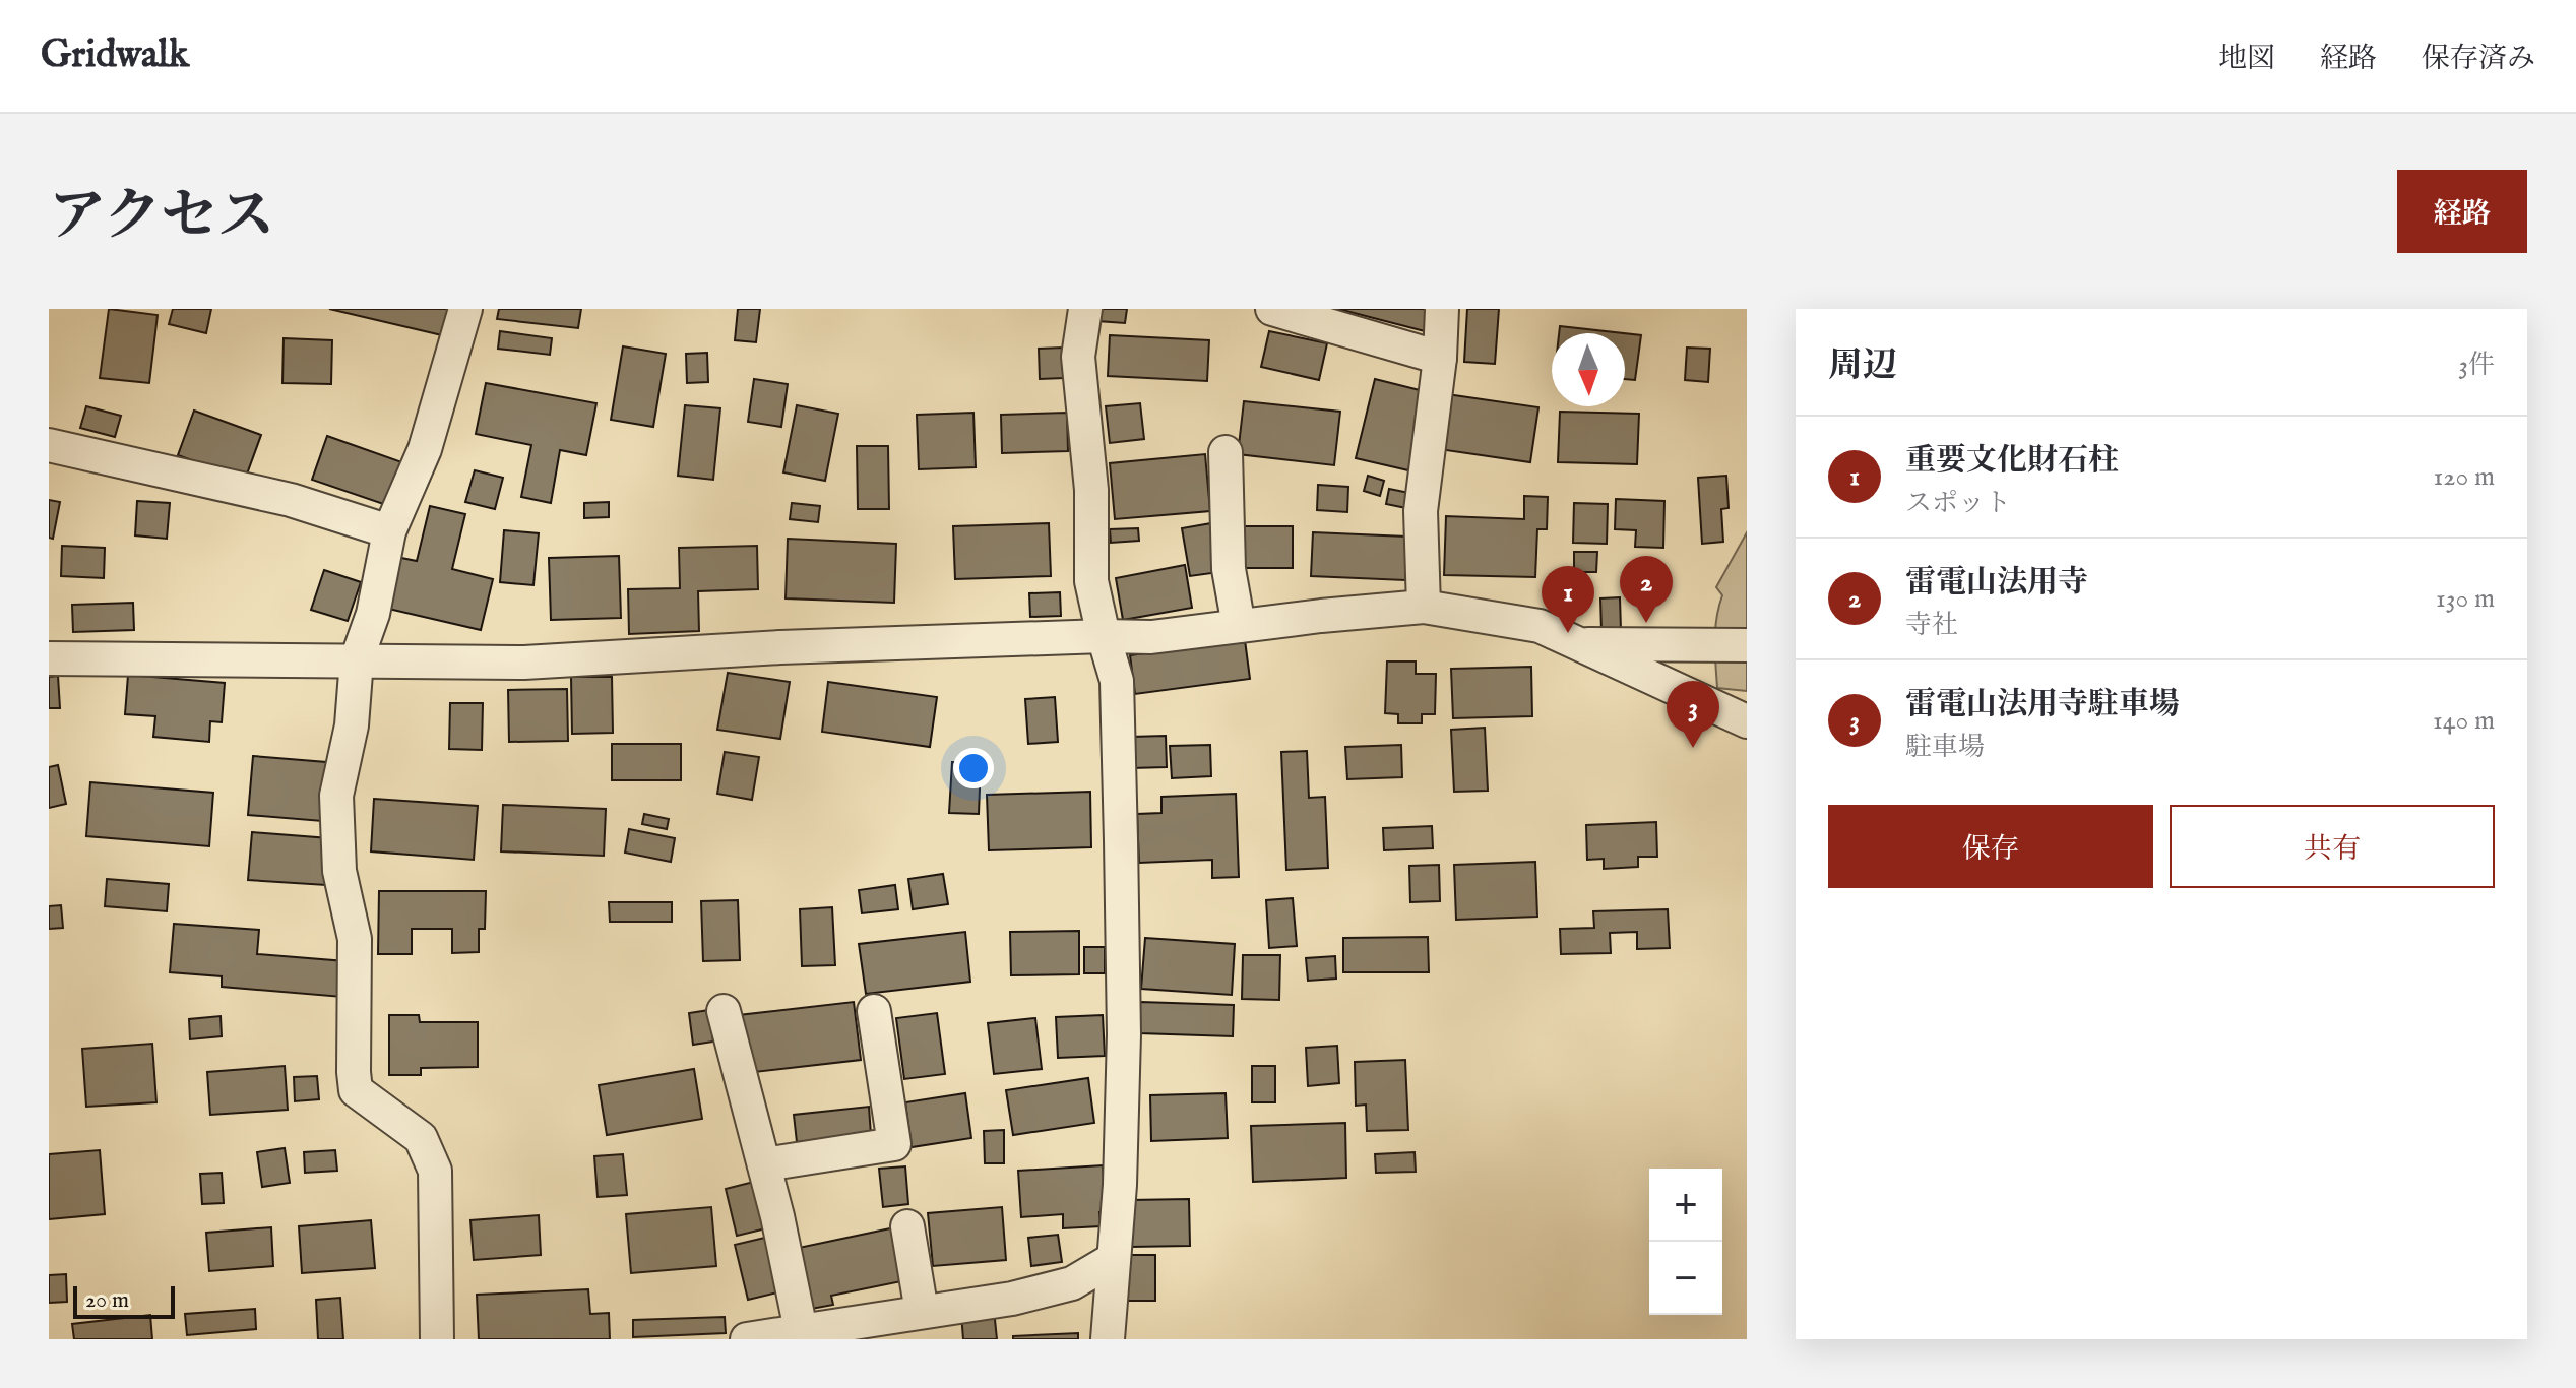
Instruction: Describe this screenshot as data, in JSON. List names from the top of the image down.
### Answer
{
  "scale_bar": "20 m",
  "north": "bottom",
  "page": {
    "header": "Gridwalk",
    "nav": ["地図", "経路", "保存済み"],
    "title": "アクセス",
    "buttons": [
      "経路",
      ["保存", "共有"]
    ],
    "heading": ["周辺", "3件"],
    "list": [
      {
        "mark": "1",
        "name": "重要文化財石柱",
        "note": "スポット",
        "value": "120 m"
      },
      {
        "mark": "2",
        "name": "雷電山法用寺",
        "note": "寺社",
        "value": "130 m"
      },
      {
        "mark": "3",
        "name": "雷電山法用寺駐車場",
        "note": "駐車場",
        "value": "140 m"
      }
    ],
    "pins": ["2", "1", "3"],
    "map_buttons": ["+", "−"],
    "scale": "20 m"
  }
}
